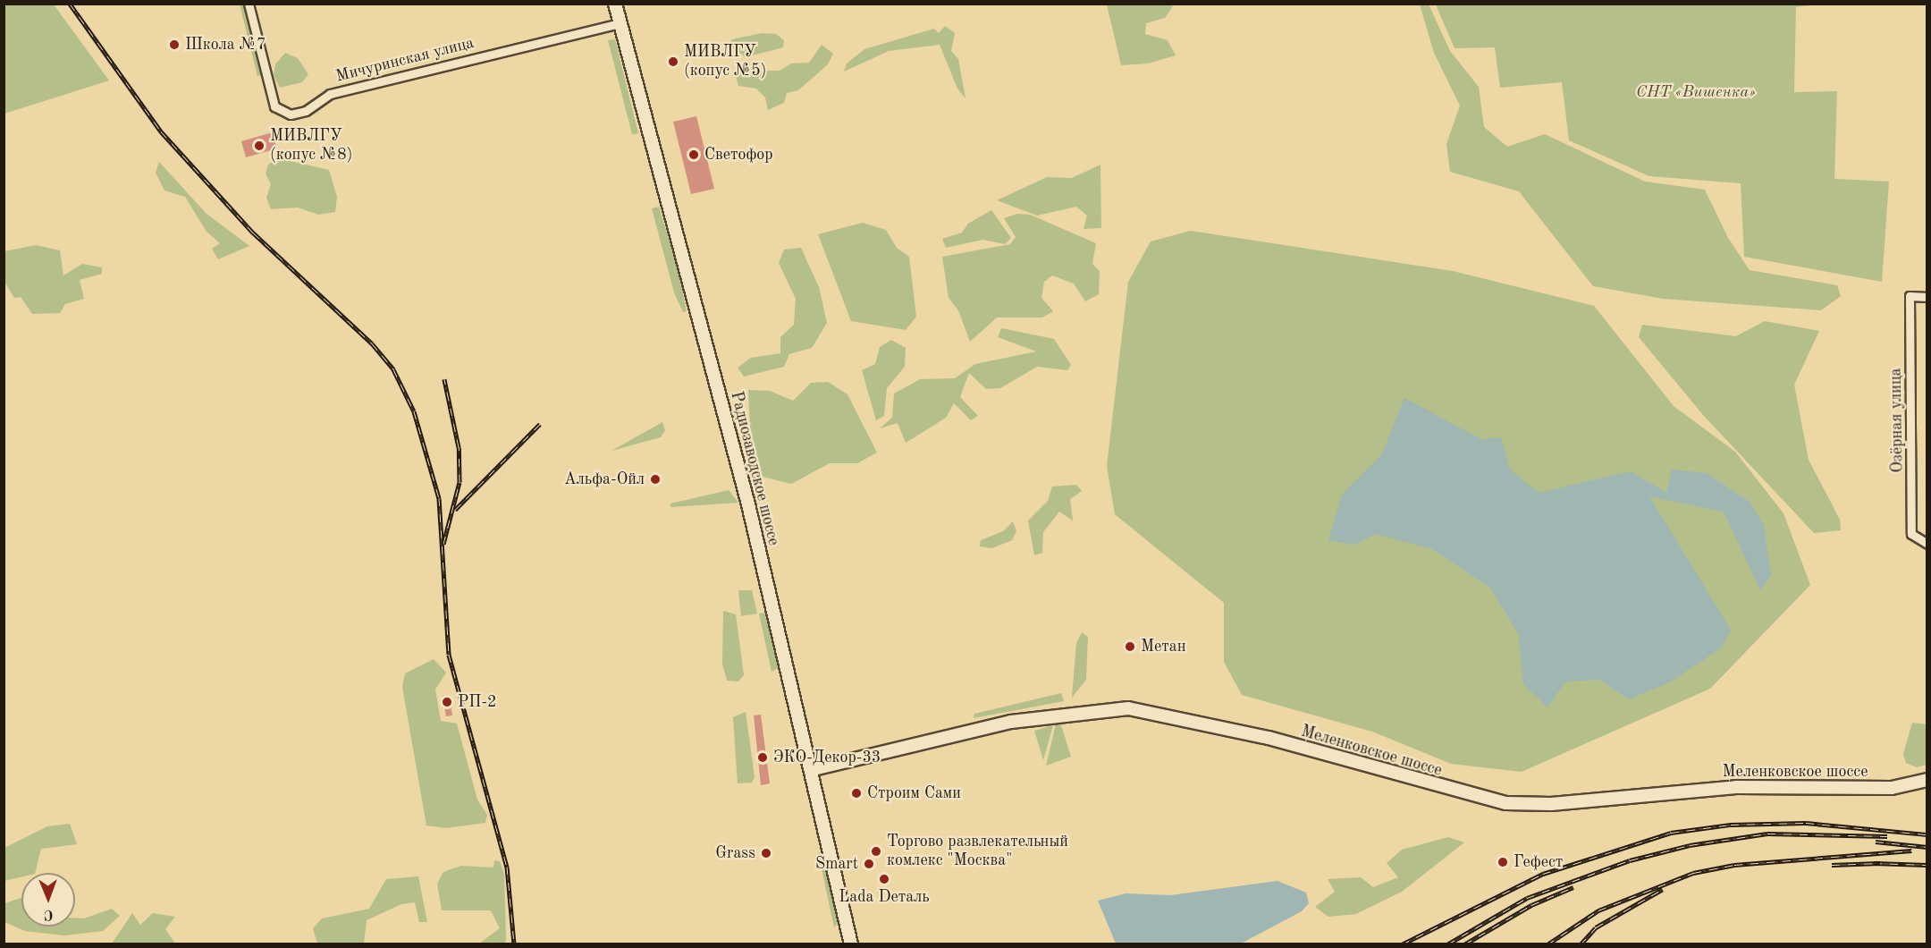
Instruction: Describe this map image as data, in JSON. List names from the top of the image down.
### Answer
{
  "streets": {
    "main road": ["Радиозаводское шоссе", "Меленковское шоссе"],
    "street": ["Мичуринская улица", "Озёрная улица"]
  },
  "crossings": [
    ["Мичуринская улица", "Радиозаводское шоссе"],
    ["Радиозаводское шоссе", "Меленковское шоссе"]
  ],
  "parks": ["СНТ «Вишенка»"],
  "places": [
    "Школа №7",
    "МИВЛГУ (копус №5)",
    "МИВЛГУ (копус №8)",
    "Светофор",
    "Альфа-Ойл",
    "Метан",
    "РП-2",
    "ЭКО-Декор-33",
    "Строим Сами",
    "Торгово развлекательный комлекс \"Москва\"",
    "Grass",
    "Гефест",
    "Smart",
    "Lada Dеталь"
  ],
  "north": "bottom"
}
